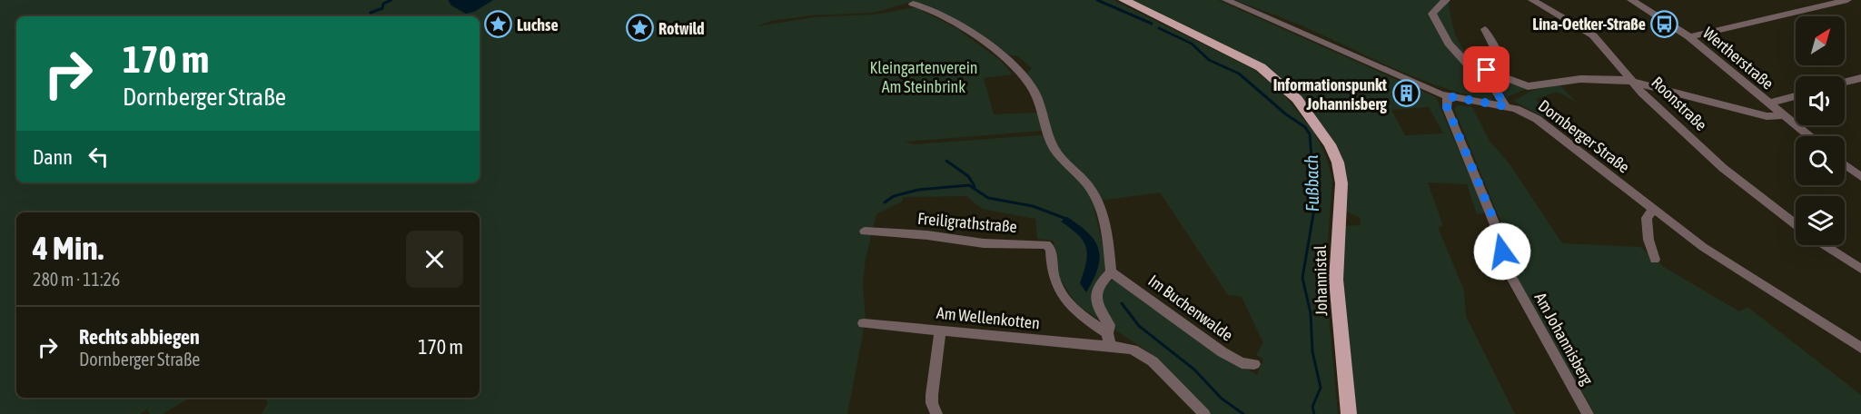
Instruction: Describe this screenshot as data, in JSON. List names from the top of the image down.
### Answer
{
  "streets": {
    "main road": ["Johannistal"],
    "street": [
      "Wertherstraße",
      "Roonstraße",
      "Dornberger Straße",
      "Freiligrathstraße",
      "Im Buchenwalde",
      "Am Wellenkotten",
      "Am Johannisberg"
    ]
  },
  "crossings": [
    ["Dornberger Straße", "Am Johannisberg"],
    ["Freiligrathstraße", "Am Wellenkotten"]
  ],
  "water": ["Fußbach"],
  "parks": ["Kleingartenverein Am Steinbrink"],
  "places": {
    "bus stop": ["Lina-Oetker-Straße"],
    "place": ["Luchse", "Rotwild"],
    "building": ["Informationspunkt Johannisberg"]
  },
  "north": "top right",
  "page": {
    "turn": ["170 m", "Dornberger Straße"],
    "then": "Dann",
    "heading": ["4 Min.", "280 m · 11:26"],
    "list": [
      {
        "name": "Rechts abbiegen",
        "note": "Dornberger Straße",
        "value": "170 m"
      }
    ]
  }
}
